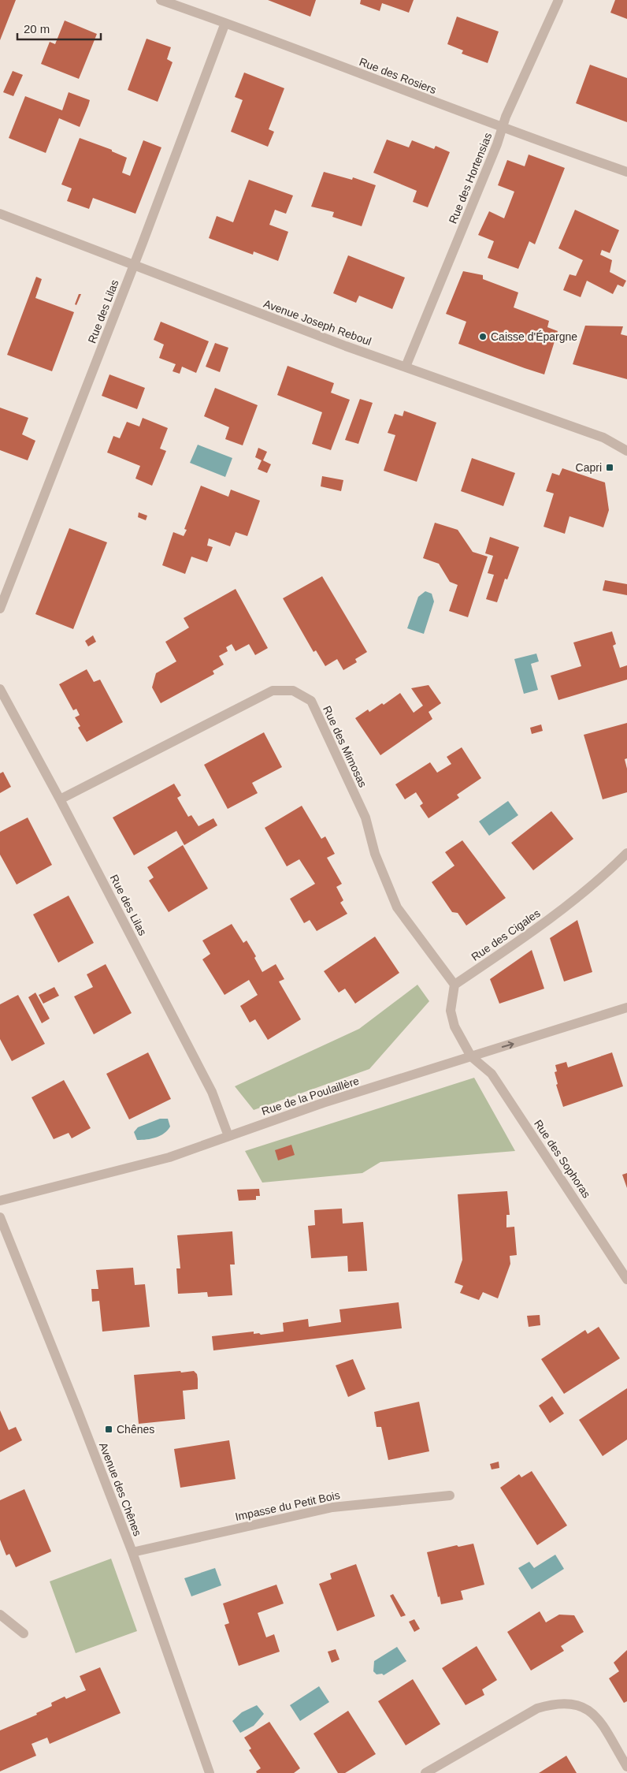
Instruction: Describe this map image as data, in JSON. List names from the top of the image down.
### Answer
{
  "streets": {
    "street": [
      "Rue des Rosiers",
      "Rue des Hortensias",
      "Rue des Lilas",
      "Avenue Joseph Reboul",
      "Rue des Mimosas",
      "Rue des Cigales",
      "Rue de la Poulaillère",
      "Rue des Sophoras",
      "Avenue des Chênes",
      "Impasse du Petit Bois"
    ]
  },
  "crossings": [
    ["Rue des Rosiers", "Rue des Hortensias"],
    ["Rue des Rosiers", "Rue des Lilas"],
    ["Rue des Hortensias", "Avenue Joseph Reboul"],
    ["Rue des Lilas", "Avenue Joseph Reboul"],
    ["Rue des Lilas", "Rue des Mimosas"],
    ["Rue des Lilas", "Rue de la Poulaillère"],
    ["Rue des Mimosas", "Rue des Cigales"],
    ["Rue de la Poulaillère", "Rue des Sophoras"],
    ["Avenue des Chênes", "Impasse du Petit Bois"]
  ],
  "places": {
    "other": ["Caisse d'Épargne"],
    "transit": ["Capri", "Chênes"]
  },
  "scale_bar": "20 m"
}
